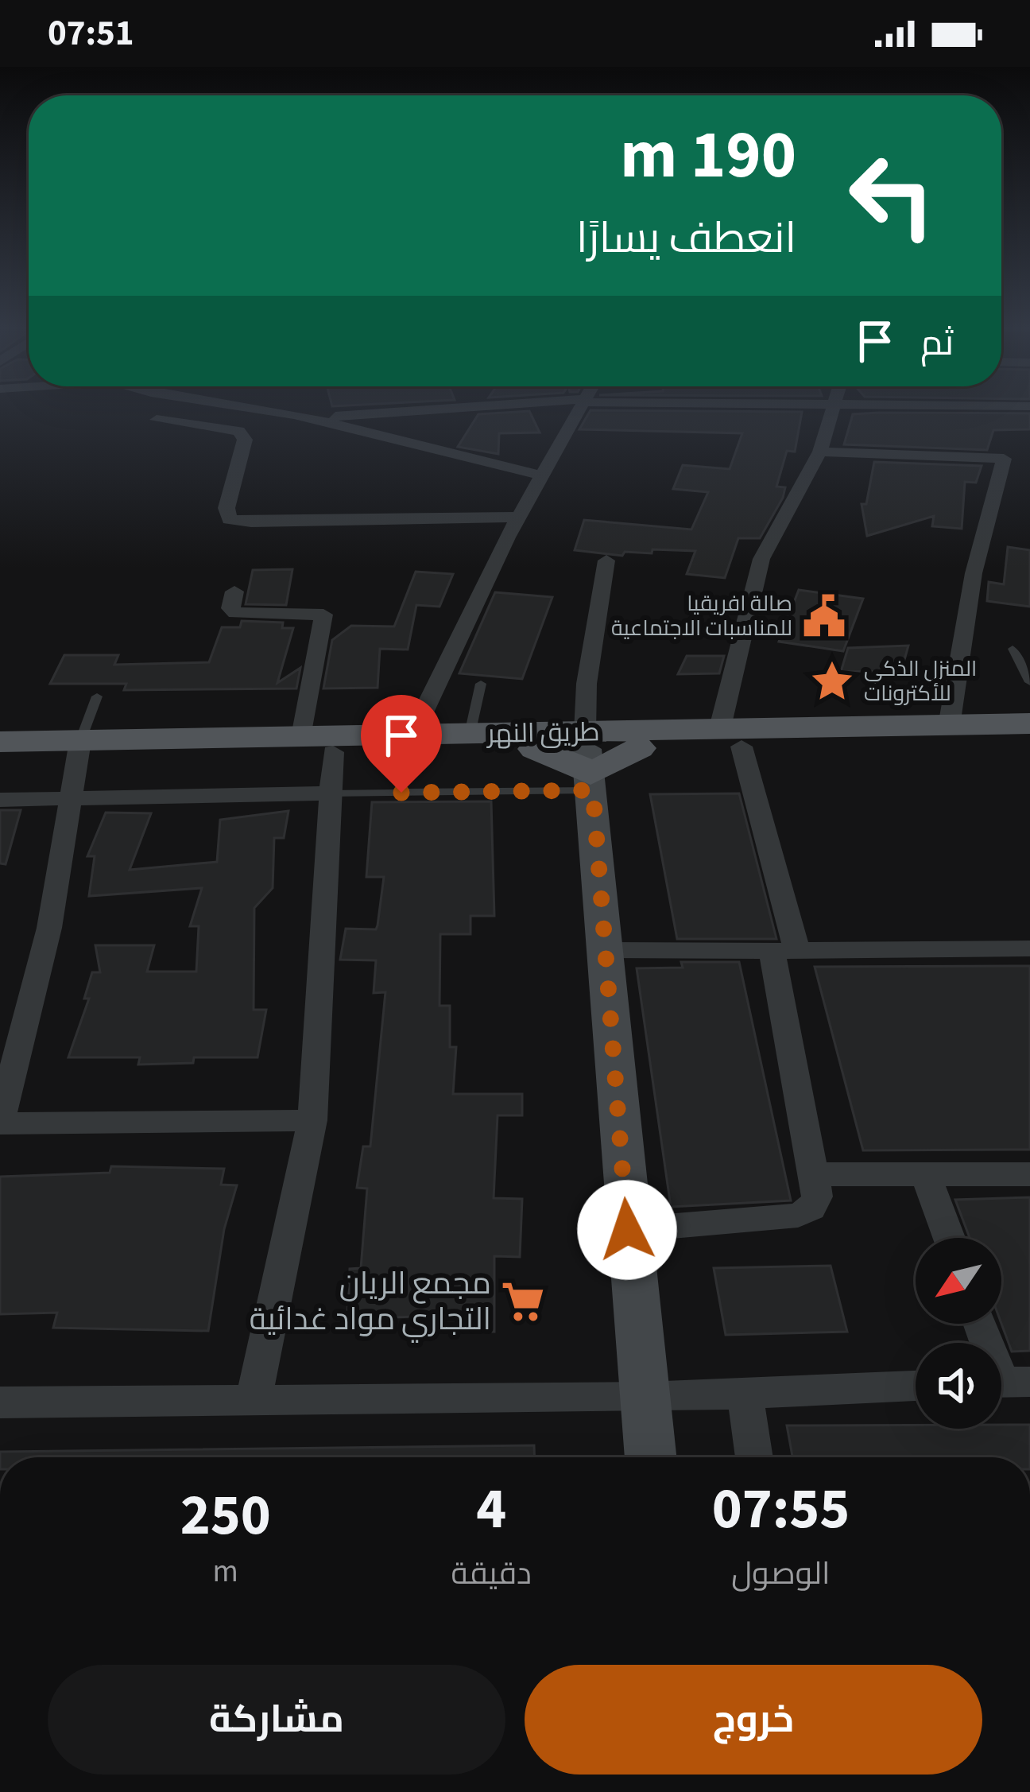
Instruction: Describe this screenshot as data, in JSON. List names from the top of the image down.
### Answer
{
  "streets": {
    "main road": ["طريق النهر"]
  },
  "places": {
    "public building": ["صالة افريقيا للمناسبات الاجتماعية"],
    "place": ["المنزل الذكي للأكترونات"],
    "supermarket": ["مجمع الريان التجاري مواد غدائية"]
  },
  "north": "bottom left",
  "page": {
    "status": "07:51",
    "turn": ["190 m", "انعطف يسارًا"],
    "then": "ثم",
    "eta": [
      "07:55",
      "الوصول",
      "4",
      "دقيقة",
      "250",
      "m"
    ],
    "buttons": ["خروج", "مشاركة"]
  }
}
